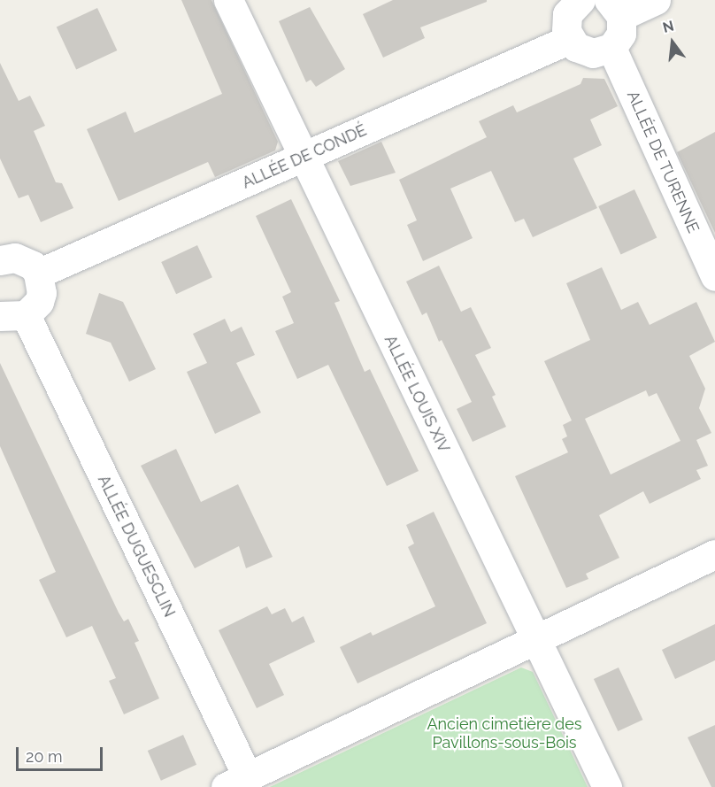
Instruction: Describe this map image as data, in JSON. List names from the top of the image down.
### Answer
{
  "streets": {
    "street": [
      "ALLÉE DE CONDÉ",
      "ALLÉE DE TURENNE",
      "ALLÉE LOUIS XIV",
      "ALLÉE DUGUESCLIN"
    ]
  },
  "crossings": [
    ["ALLÉE DE CONDÉ", "ALLÉE LOUIS XIV"]
  ],
  "parks": ["Ancien cimetière des Pavillons-sous-Bois"],
  "scale_bar": "20 m",
  "north": "top"
}
